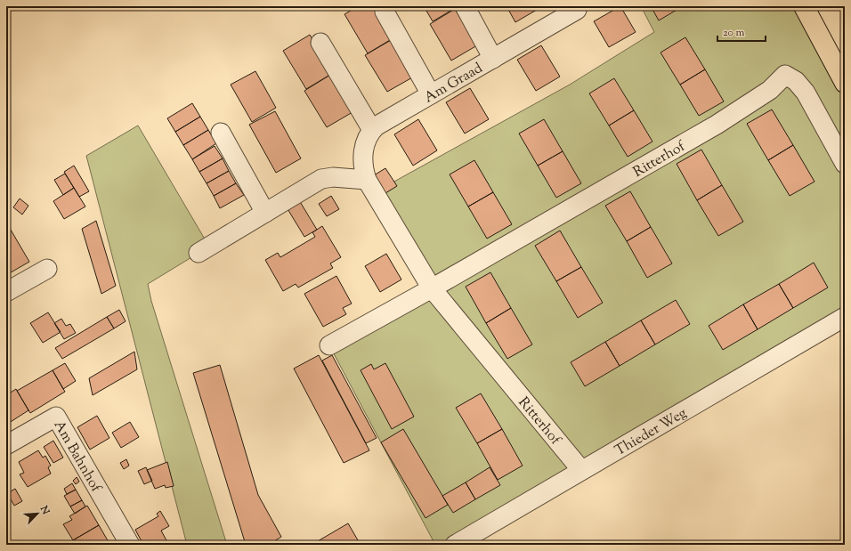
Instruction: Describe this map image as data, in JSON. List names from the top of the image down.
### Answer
{
  "streets": {
    "street": [
      "Am Graad",
      "Ritterhof",
      "Thieder Weg",
      "Am Bahnhof"
    ]
  },
  "crossings": [
    ["Ritterhof", "Thieder Weg"]
  ],
  "scale_bar": "20 m",
  "north": "top right"
}
